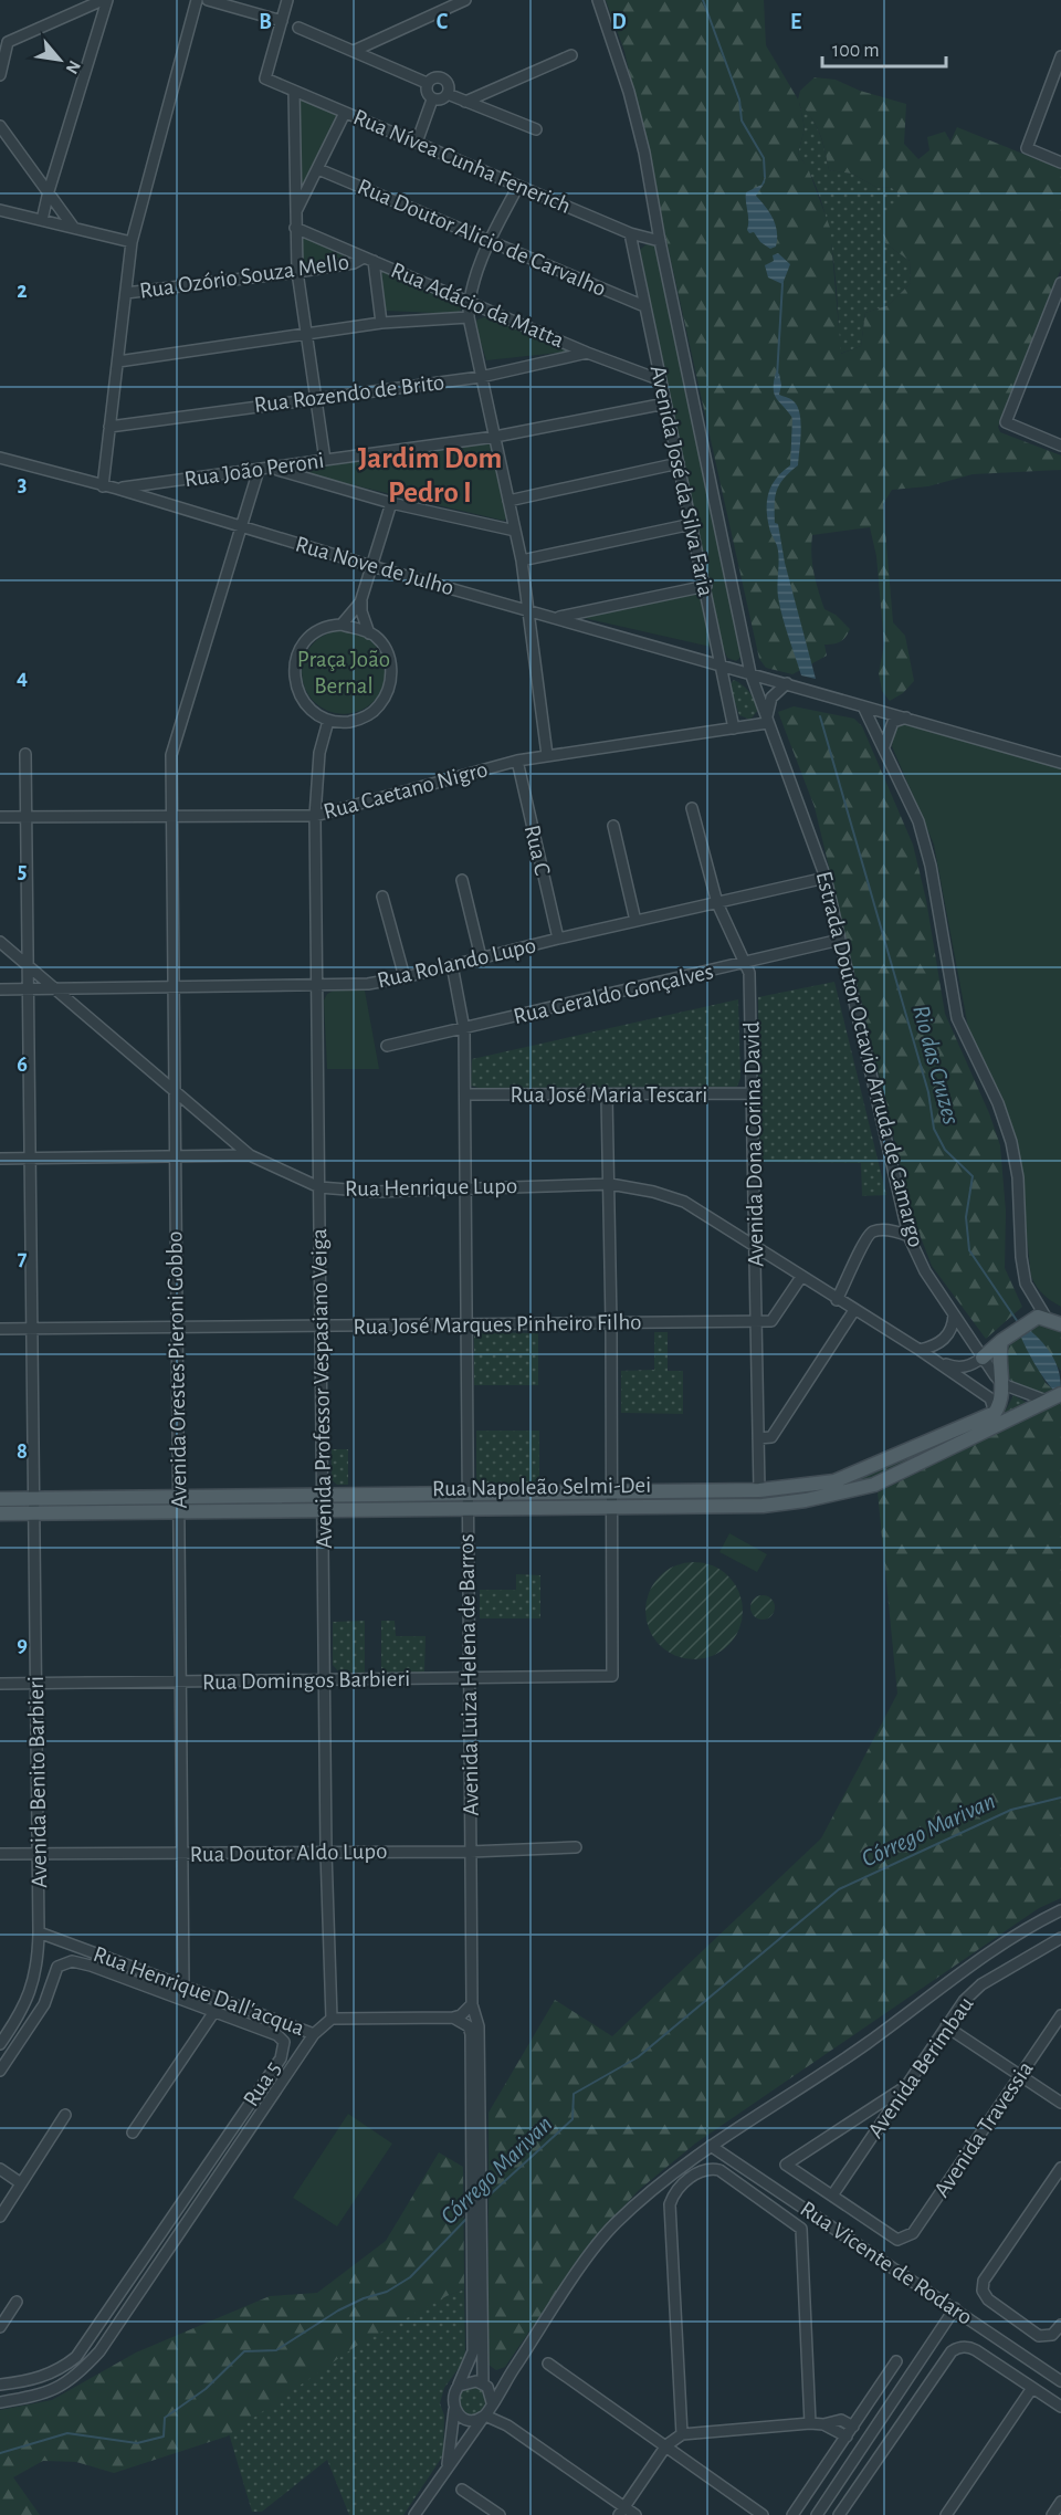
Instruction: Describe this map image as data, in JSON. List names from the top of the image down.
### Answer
{
  "streets": {
    "main road": ["Rua Napoleão Selmi-Dei"],
    "street": [
      "Rua Nívea Cunha Fenerich",
      "Rua Doutor Alicio de Carvalho",
      "Rua Ozório Souza Mello",
      "Rua Adácio da Matta",
      "Rua Rozendo de Brito",
      "Rua João Peroni",
      "Avenida José da Silva Faria",
      "Rua Nove de Julho",
      "Rua Caetano Nigro",
      "Rua C",
      "Rua Rolando Lupo",
      "Rua Geraldo Gonçalves",
      "Estrada Doutor Octavio Arruda de Camargo",
      "Rua José Maria Tescari",
      "Avenida Dona Corina David",
      "Rua Henrique Lupo",
      "Rua José Marques Pinheiro Filho",
      "Avenida Orestes Pieroni Gobbo",
      "Avenida Professor Vespasiano Veiga",
      "Avenida Luiza Helena de Barros",
      "Rua Domingos Barbieri",
      "Avenida Benito Barbieri",
      "Rua Doutor Aldo Lupo",
      "Rua Henrique Dall'acqua",
      "Avenida Berimbau",
      "Rua 5",
      "Avenida Travessia",
      "Rua Vicente de Rodaro"
    ]
  },
  "crossings": [
    ["Rua Nívea Cunha Fenerich", "Avenida José da Silva Faria"],
    ["Rua Nívea Cunha Fenerich", "Estrada Doutor Octavio Arruda de Camargo"],
    ["Rua Doutor Alicio de Carvalho", "Avenida José da Silva Faria"],
    ["Rua Ozório Souza Mello", "Rua Adácio da Matta"],
    ["Rua Adácio da Matta", "Rua Rozendo de Brito"],
    ["Rua Adácio da Matta", "Avenida José da Silva Faria"],
    ["Rua João Peroni", "Avenida José da Silva Faria"],
    ["Rua João Peroni", "Rua Nove de Julho"],
    ["Rua João Peroni", "Avenida Orestes Pieroni Gobbo"],
    ["Avenida José da Silva Faria", "Rua Nove de Julho"],
    ["Avenida José da Silva Faria", "Rua Caetano Nigro"],
    ["Rua Nove de Julho", "Estrada Doutor Octavio Arruda de Camargo"],
    ["Rua Nove de Julho", "Avenida Orestes Pieroni Gobbo"],
    ["Rua Caetano Nigro", "Rua C"],
    ["Rua Caetano Nigro", "Estrada Doutor Octavio Arruda de Camargo"],
    ["Rua Caetano Nigro", "Avenida Orestes Pieroni Gobbo"],
    ["Rua Caetano Nigro", "Avenida Professor Vespasiano Veiga"],
    ["Rua Caetano Nigro", "Avenida Benito Barbieri"],
    ["Rua C", "Rua Rolando Lupo"],
    ["Rua Rolando Lupo", "Estrada Doutor Octavio Arruda de Camargo"],
    ["Rua Rolando Lupo", "Avenida Dona Corina David"],
    ["Rua Rolando Lupo", "Rua Henrique Lupo"],
    ["Rua Rolando Lupo", "Avenida Orestes Pieroni Gobbo"],
    ["Rua Rolando Lupo", "Avenida Professor Vespasiano Veiga"],
    ["Rua Rolando Lupo", "Avenida Luiza Helena de Barros"],
    ["Rua Rolando Lupo", "Avenida Benito Barbieri"],
    ["Rua Geraldo Gonçalves", "Estrada Doutor Octavio Arruda de Camargo"],
    ["Rua Geraldo Gonçalves", "Avenida Dona Corina David"],
    ["Rua Geraldo Gonçalves", "Avenida Luiza Helena de Barros"],
    ["Estrada Doutor Octavio Arruda de Camargo", "Rua Henrique Lupo"],
    ["Rua José Maria Tescari", "Avenida Dona Corina David"],
    ["Rua José Maria Tescari", "Avenida Luiza Helena de Barros"],
    ["Avenida Dona Corina David", "Rua Henrique Lupo"],
    ["Avenida Dona Corina David", "Rua José Marques Pinheiro Filho"],
    ["Avenida Dona Corina David", "Rua Napoleão Selmi-Dei"],
    ["Rua Henrique Lupo", "Avenida Orestes Pieroni Gobbo"],
    ["Rua Henrique Lupo", "Avenida Professor Vespasiano Veiga"],
    ["Rua Henrique Lupo", "Rua Napoleão Selmi-Dei"],
    ["Rua Henrique Lupo", "Avenida Luiza Helena de Barros"],
    ["Rua Henrique Lupo", "Avenida Benito Barbieri"],
    ["Rua José Marques Pinheiro Filho", "Avenida Orestes Pieroni Gobbo"],
    ["Rua José Marques Pinheiro Filho", "Avenida Professor Vespasiano Veiga"],
    ["Rua José Marques Pinheiro Filho", "Avenida Luiza Helena de Barros"],
    ["Rua José Marques Pinheiro Filho", "Avenida Benito Barbieri"],
    ["Avenida Orestes Pieroni Gobbo", "Rua Napoleão Selmi-Dei"],
    ["Avenida Orestes Pieroni Gobbo", "Rua Domingos Barbieri"],
    ["Avenida Orestes Pieroni Gobbo", "Rua Doutor Aldo Lupo"],
    ["Avenida Orestes Pieroni Gobbo", "Rua Henrique Dall'acqua"],
    ["Avenida Professor Vespasiano Veiga", "Rua Napoleão Selmi-Dei"],
    ["Avenida Professor Vespasiano Veiga", "Rua Domingos Barbieri"],
    ["Avenida Professor Vespasiano Veiga", "Rua Doutor Aldo Lupo"],
    ["Avenida Professor Vespasiano Veiga", "Rua Henrique Dall'acqua"],
    ["Rua Napoleão Selmi-Dei", "Avenida Luiza Helena de Barros"],
    ["Rua Napoleão Selmi-Dei", "Rua Domingos Barbieri"],
    ["Rua Napoleão Selmi-Dei", "Avenida Benito Barbieri"],
    ["Avenida Luiza Helena de Barros", "Rua Domingos Barbieri"],
    ["Avenida Luiza Helena de Barros", "Rua Doutor Aldo Lupo"],
    ["Rua Domingos Barbieri", "Avenida Benito Barbieri"],
    ["Avenida Benito Barbieri", "Rua Doutor Aldo Lupo"],
    ["Avenida Benito Barbieri", "Rua Henrique Dall'acqua"],
    ["Avenida Berimbau", "Avenida Travessia"]
  ],
  "districts": ["Jardim Dom Pedro I"],
  "water": ["Rio das Cruzes", "Córrego Marivan"],
  "parks": ["Praça João Bernal"],
  "scale_bar": "100 m",
  "north": "bottom right",
  "grid": {
    "columns": [
      "B",
      "C",
      "D",
      "E"
    ],
    "rows": [
      "2",
      "3",
      "4",
      "5",
      "6",
      "7",
      "8",
      "9"
    ]
  }
}
